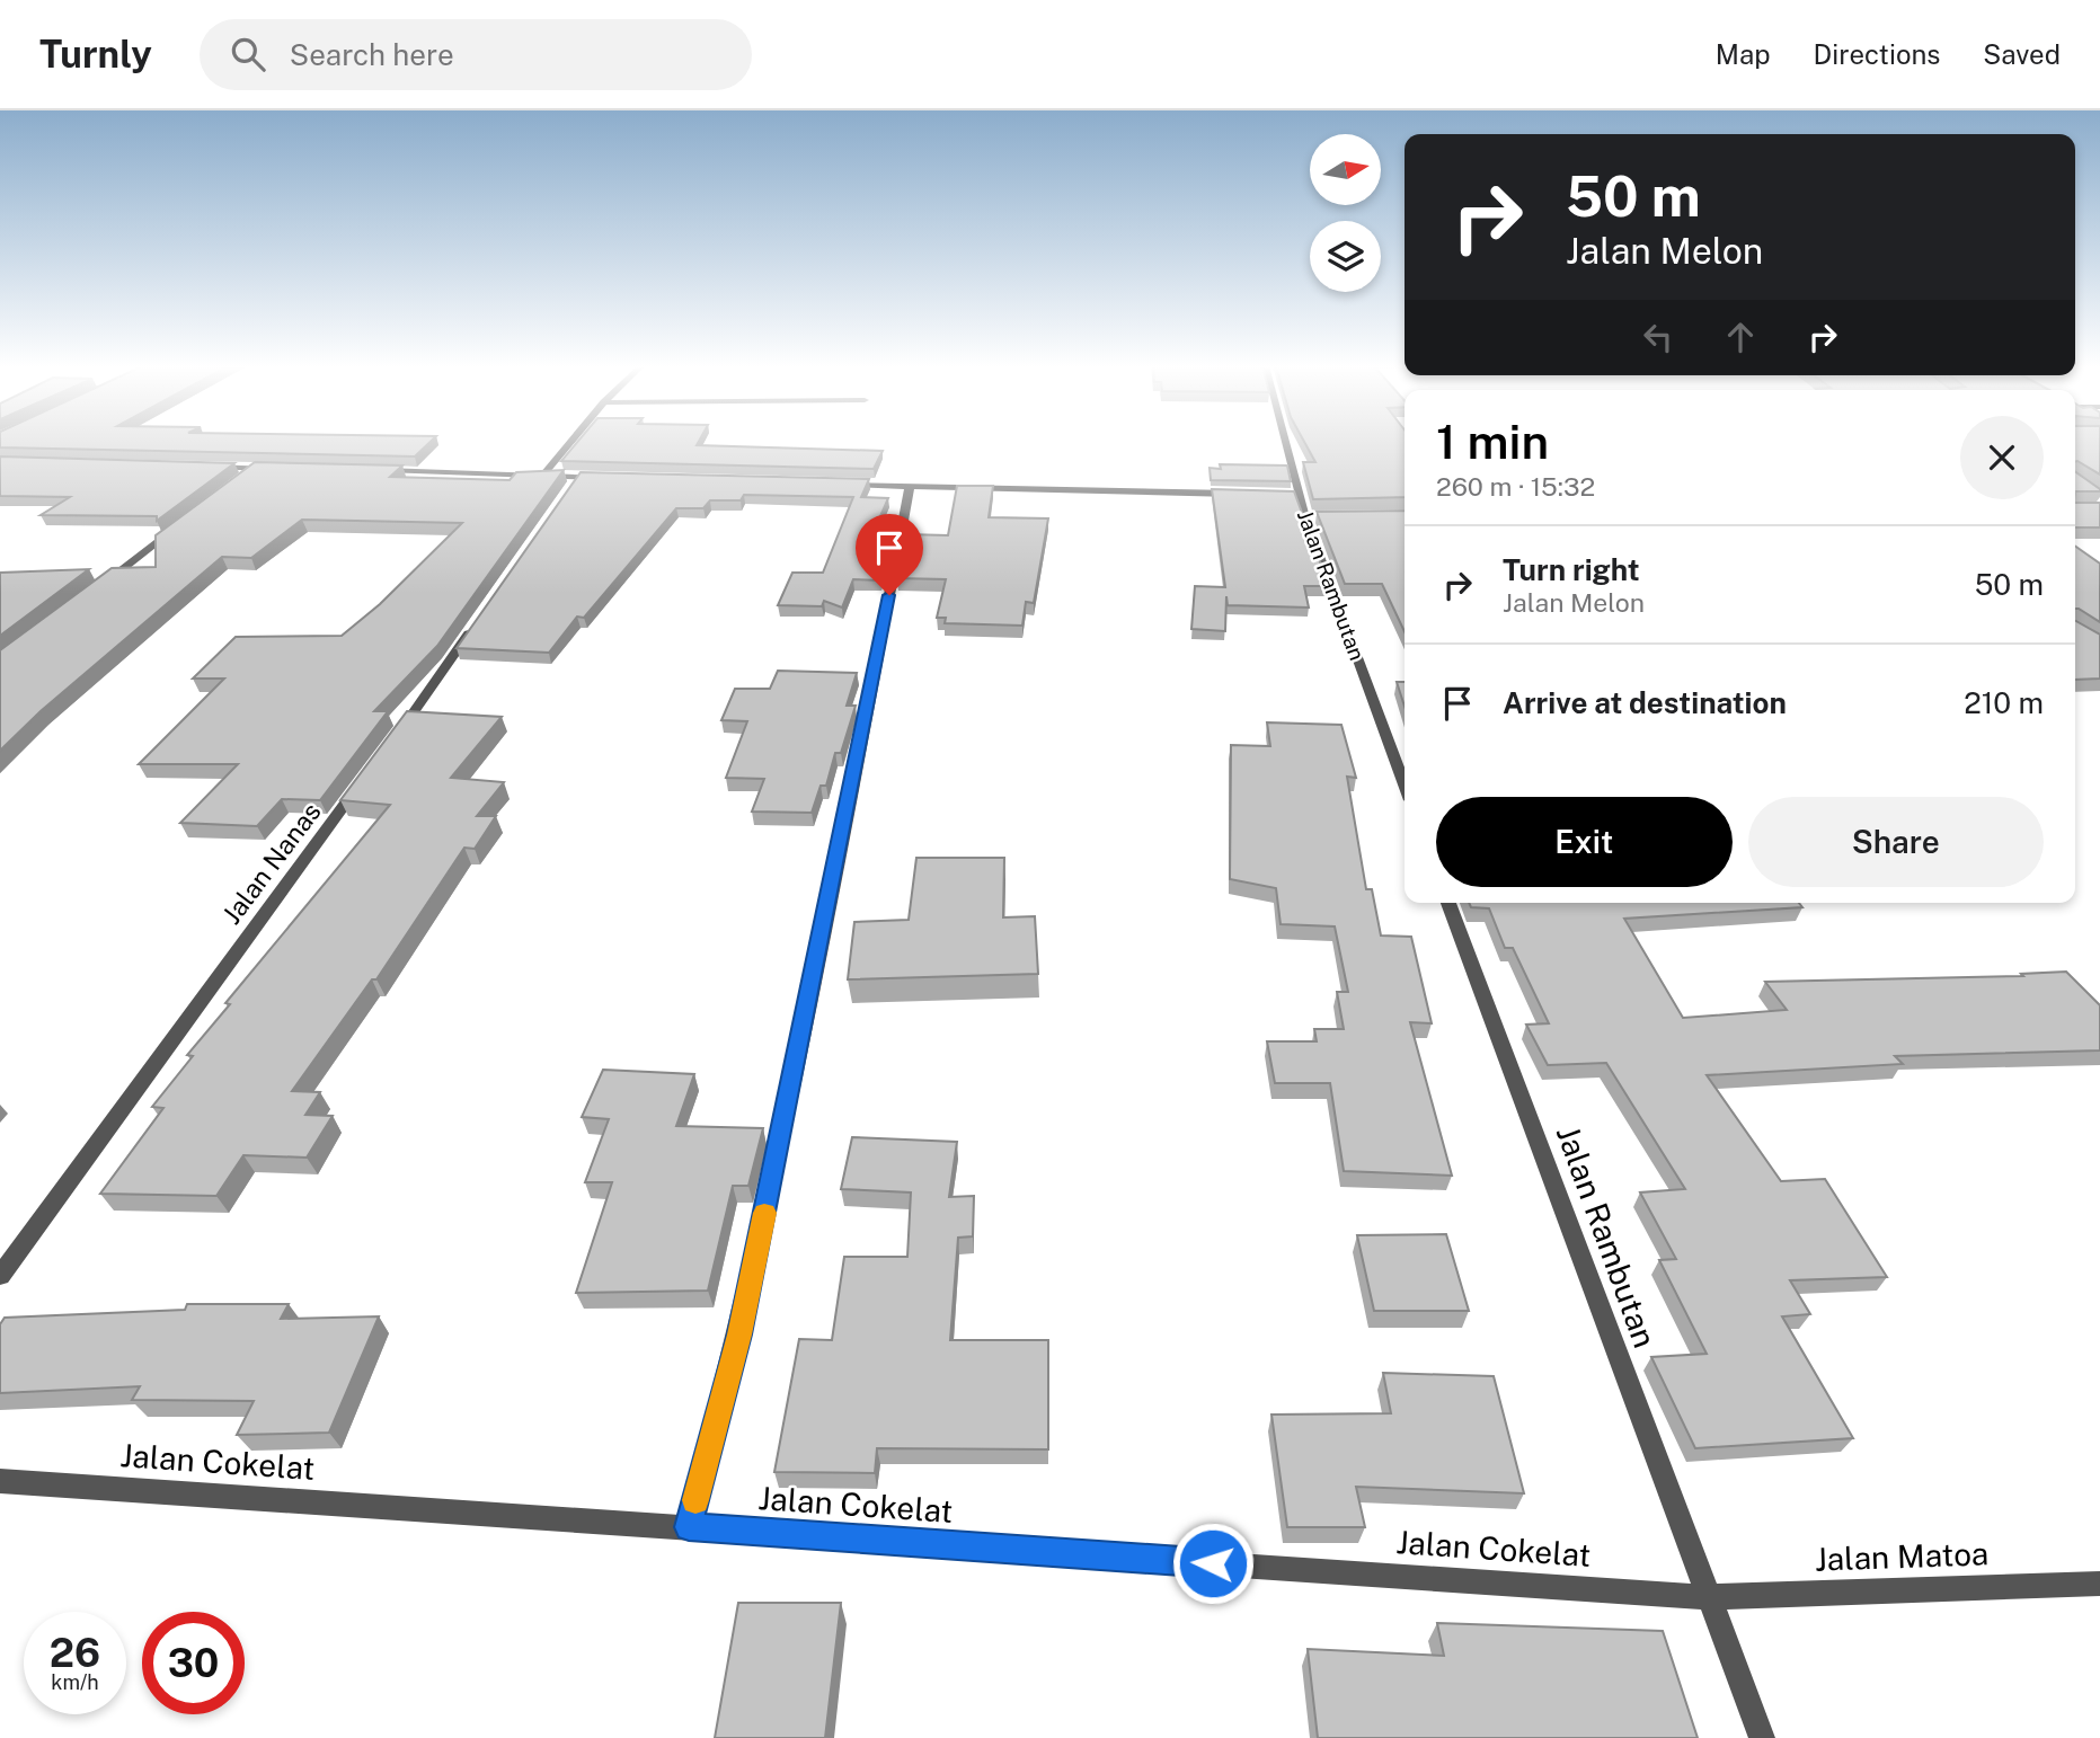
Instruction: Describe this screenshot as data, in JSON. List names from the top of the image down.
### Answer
{
  "streets": {
    "street": [
      "Jalan Rambutan",
      "Jalan Nanas",
      "Jalan Cokelat",
      "Jalan Matoa"
    ]
  },
  "crossings": [
    ["Jalan Rambutan", "Jalan Cokelat"],
    ["Jalan Rambutan", "Jalan Matoa"],
    ["Jalan Cokelat", "Jalan Matoa"]
  ],
  "north": "right",
  "page": {
    "header": "Turnly",
    "search": "Search here",
    "nav": ["Map", "Directions", "Saved"],
    "turn": ["50 m", "Jalan Melon"],
    "heading": ["1 min", "260 m · 15:32"],
    "list": [
      {
        "name": "Turn right",
        "note": "Jalan Melon",
        "value": "50 m"
      },
      {
        "name": "Arrive at destination",
        "value": "210 m"
      }
    ],
    "buttons": ["Exit", "Share"],
    "speed": "26 km/h",
    "limit": "30"
  }
}
